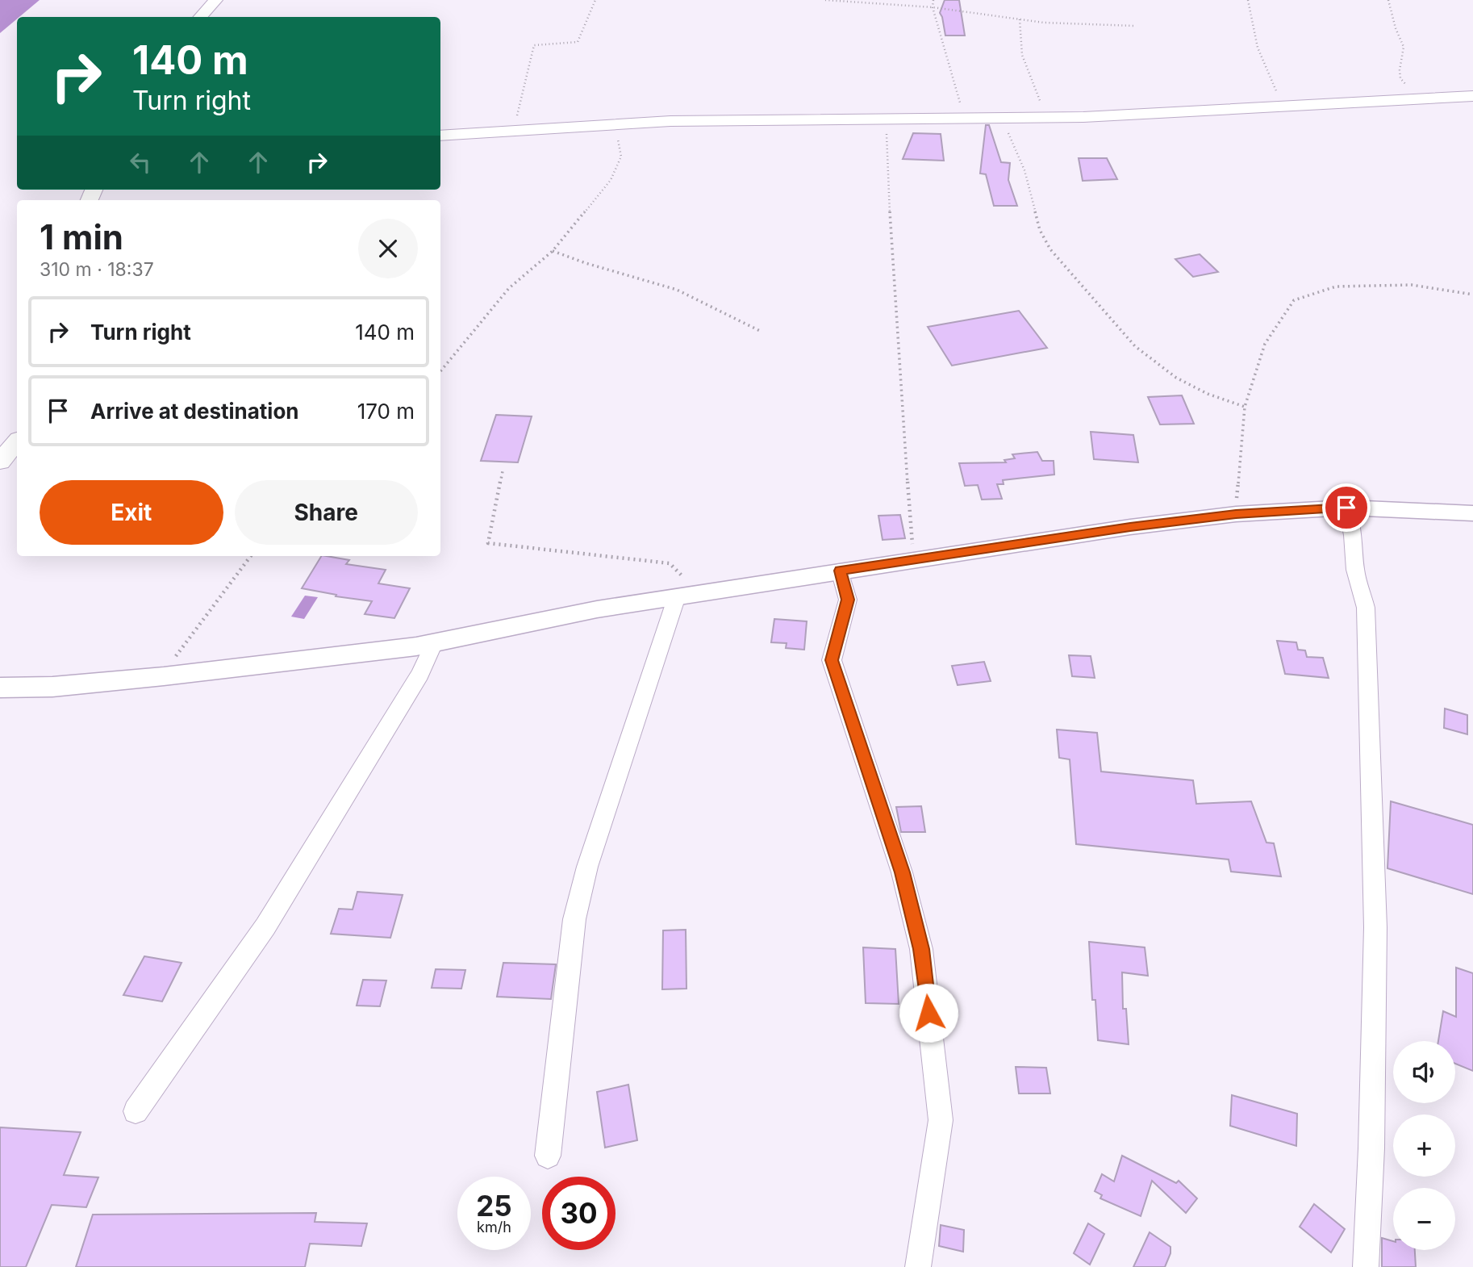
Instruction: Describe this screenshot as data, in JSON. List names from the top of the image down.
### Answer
{
  "page": {
    "turn": ["140 m", "Turn right"],
    "heading": ["1 min", "310 m · 18:37"],
    "list": [
      {
        "name": "Turn right",
        "value": "140 m"
      },
      {
        "name": "Arrive at destination",
        "value": "170 m"
      }
    ],
    "buttons": ["Exit", "Share"],
    "map_buttons": ["+", "−"],
    "speed": "25 km/h",
    "limit": "30"
  }
}
